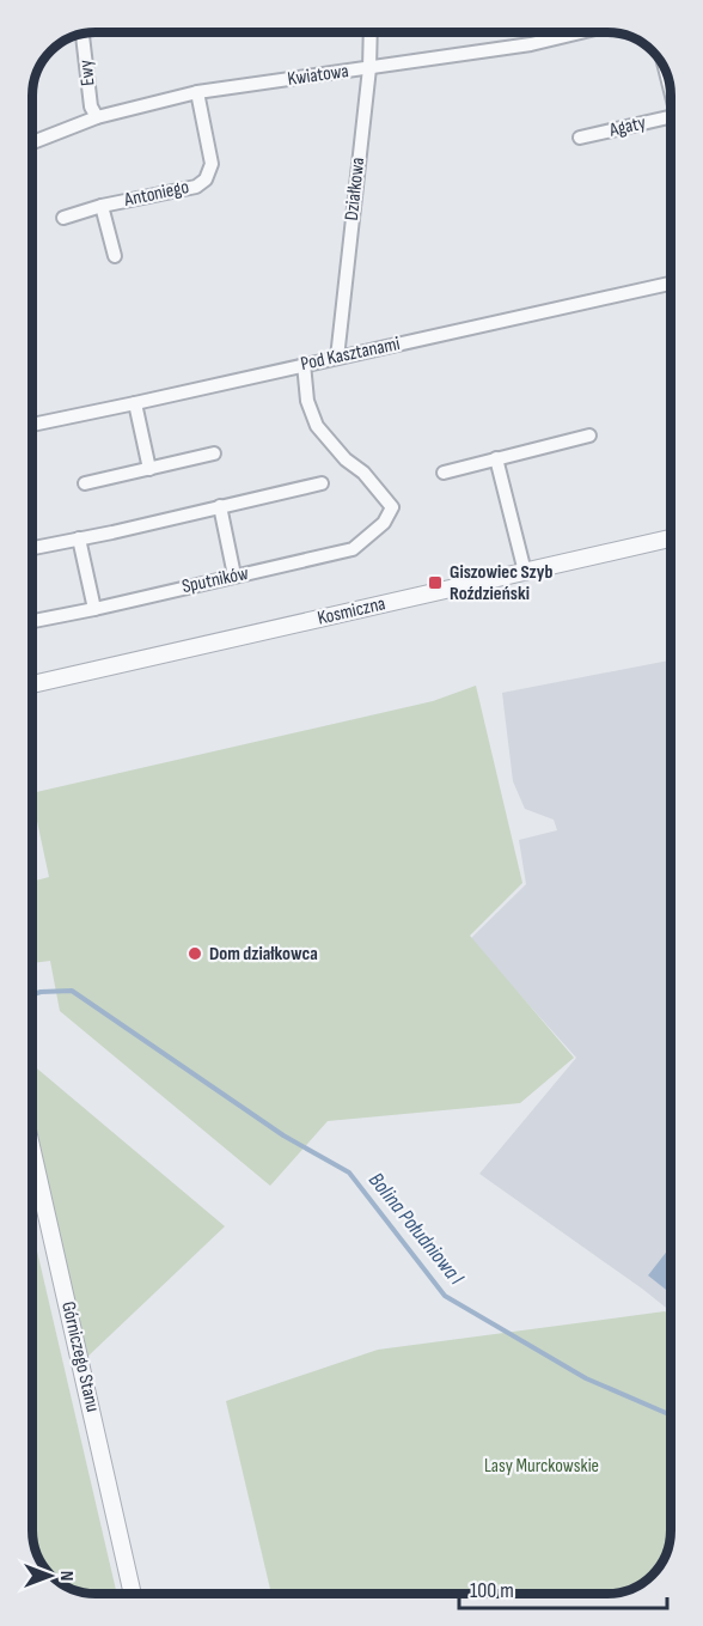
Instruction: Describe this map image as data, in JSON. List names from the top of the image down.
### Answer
{
  "streets": {
    "street": [
      "Ewy",
      "Kwiatowa",
      "Agaty",
      "Działkowa",
      "Antoniego",
      "Pod Kasztanami",
      "Sputników",
      "Kosmiczna",
      "Górniczego Stanu"
    ]
  },
  "crossings": [
    ["Ewy", "Kwiatowa"],
    ["Kwiatowa", "Działkowa"],
    ["Kwiatowa", "Antoniego"],
    ["Działkowa", "Pod Kasztanami"],
    ["Pod Kasztanami", "Sputników"]
  ],
  "water": ["Bolina Południowa I"],
  "parks": ["Lasy Murckowskie"],
  "places": {
    "transit": ["Giszowiec Szyb Roździeński"],
    "other": ["Dom działkowca"]
  },
  "scale_bar": "100 m",
  "north": "right"
}
